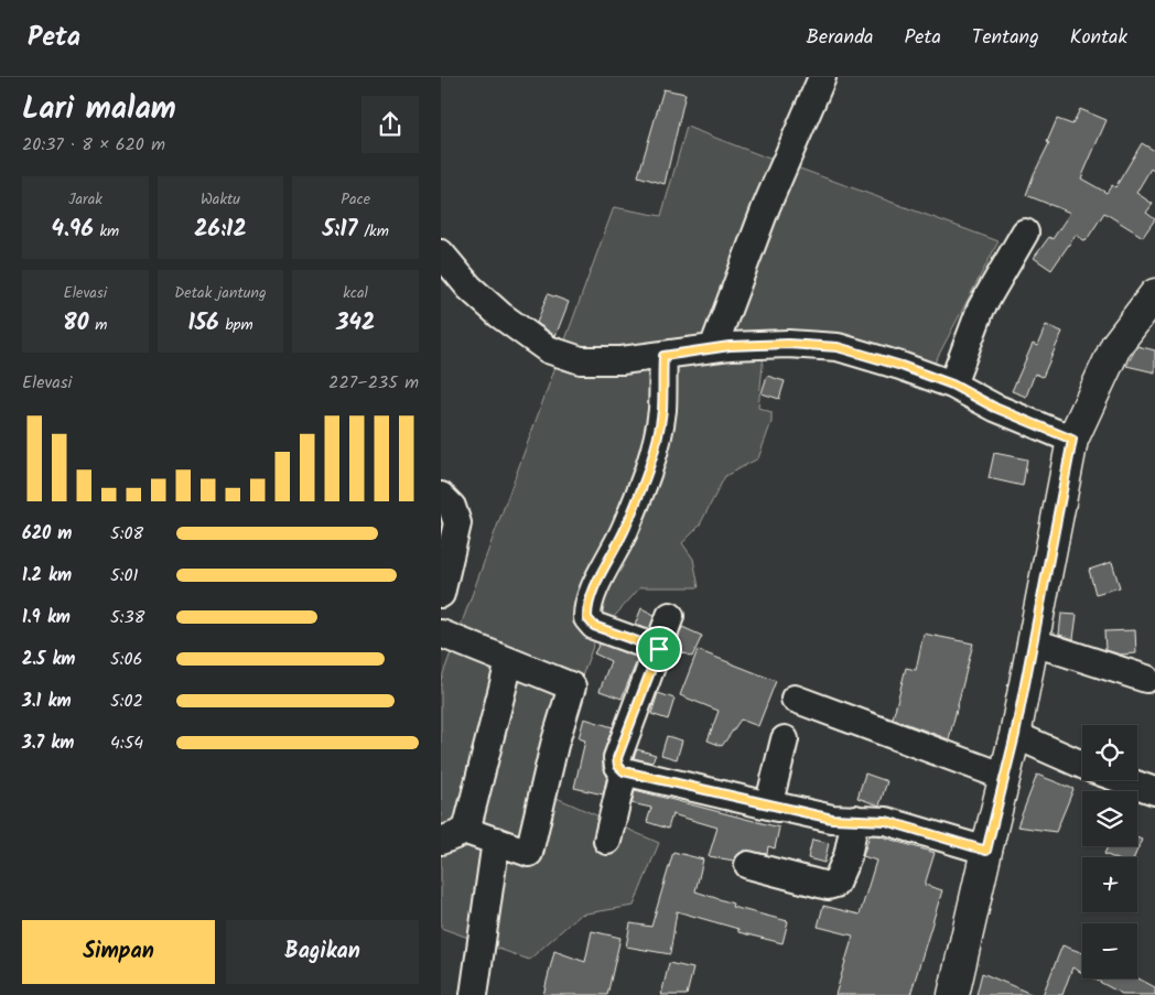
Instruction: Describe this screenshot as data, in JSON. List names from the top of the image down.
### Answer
{
  "page": {
    "header": "Peta",
    "nav": [
      "Beranda",
      "Peta",
      "Tentang",
      "Kontak"
    ],
    "heading": ["Lari malam", "20:37 · 8 × 620 m"],
    "stats": [
      ["Jarak", "4.96 km"],
      ["Waktu", "26:12"],
      ["Pace", "5:17 /km"],
      ["Elevasi", "80 m"],
      ["Detak jantung", "156 bpm"],
      ["kcal", "342"]
    ],
    "chart": ["Elevasi", "227–235 m"],
    "list": [
      {
        "name": "620 m",
        "note": "5:08"
      },
      {
        "name": "1.2 km",
        "note": "5:01"
      },
      {
        "name": "1.9 km",
        "note": "5:38"
      },
      {
        "name": "2.5 km",
        "note": "5:06"
      },
      {
        "name": "3.1 km",
        "note": "5:02"
      },
      {
        "name": "3.7 km",
        "note": "4:54"
      }
    ],
    "map_buttons": ["+", "−"],
    "buttons": ["Simpan", "Bagikan"]
  }
}
